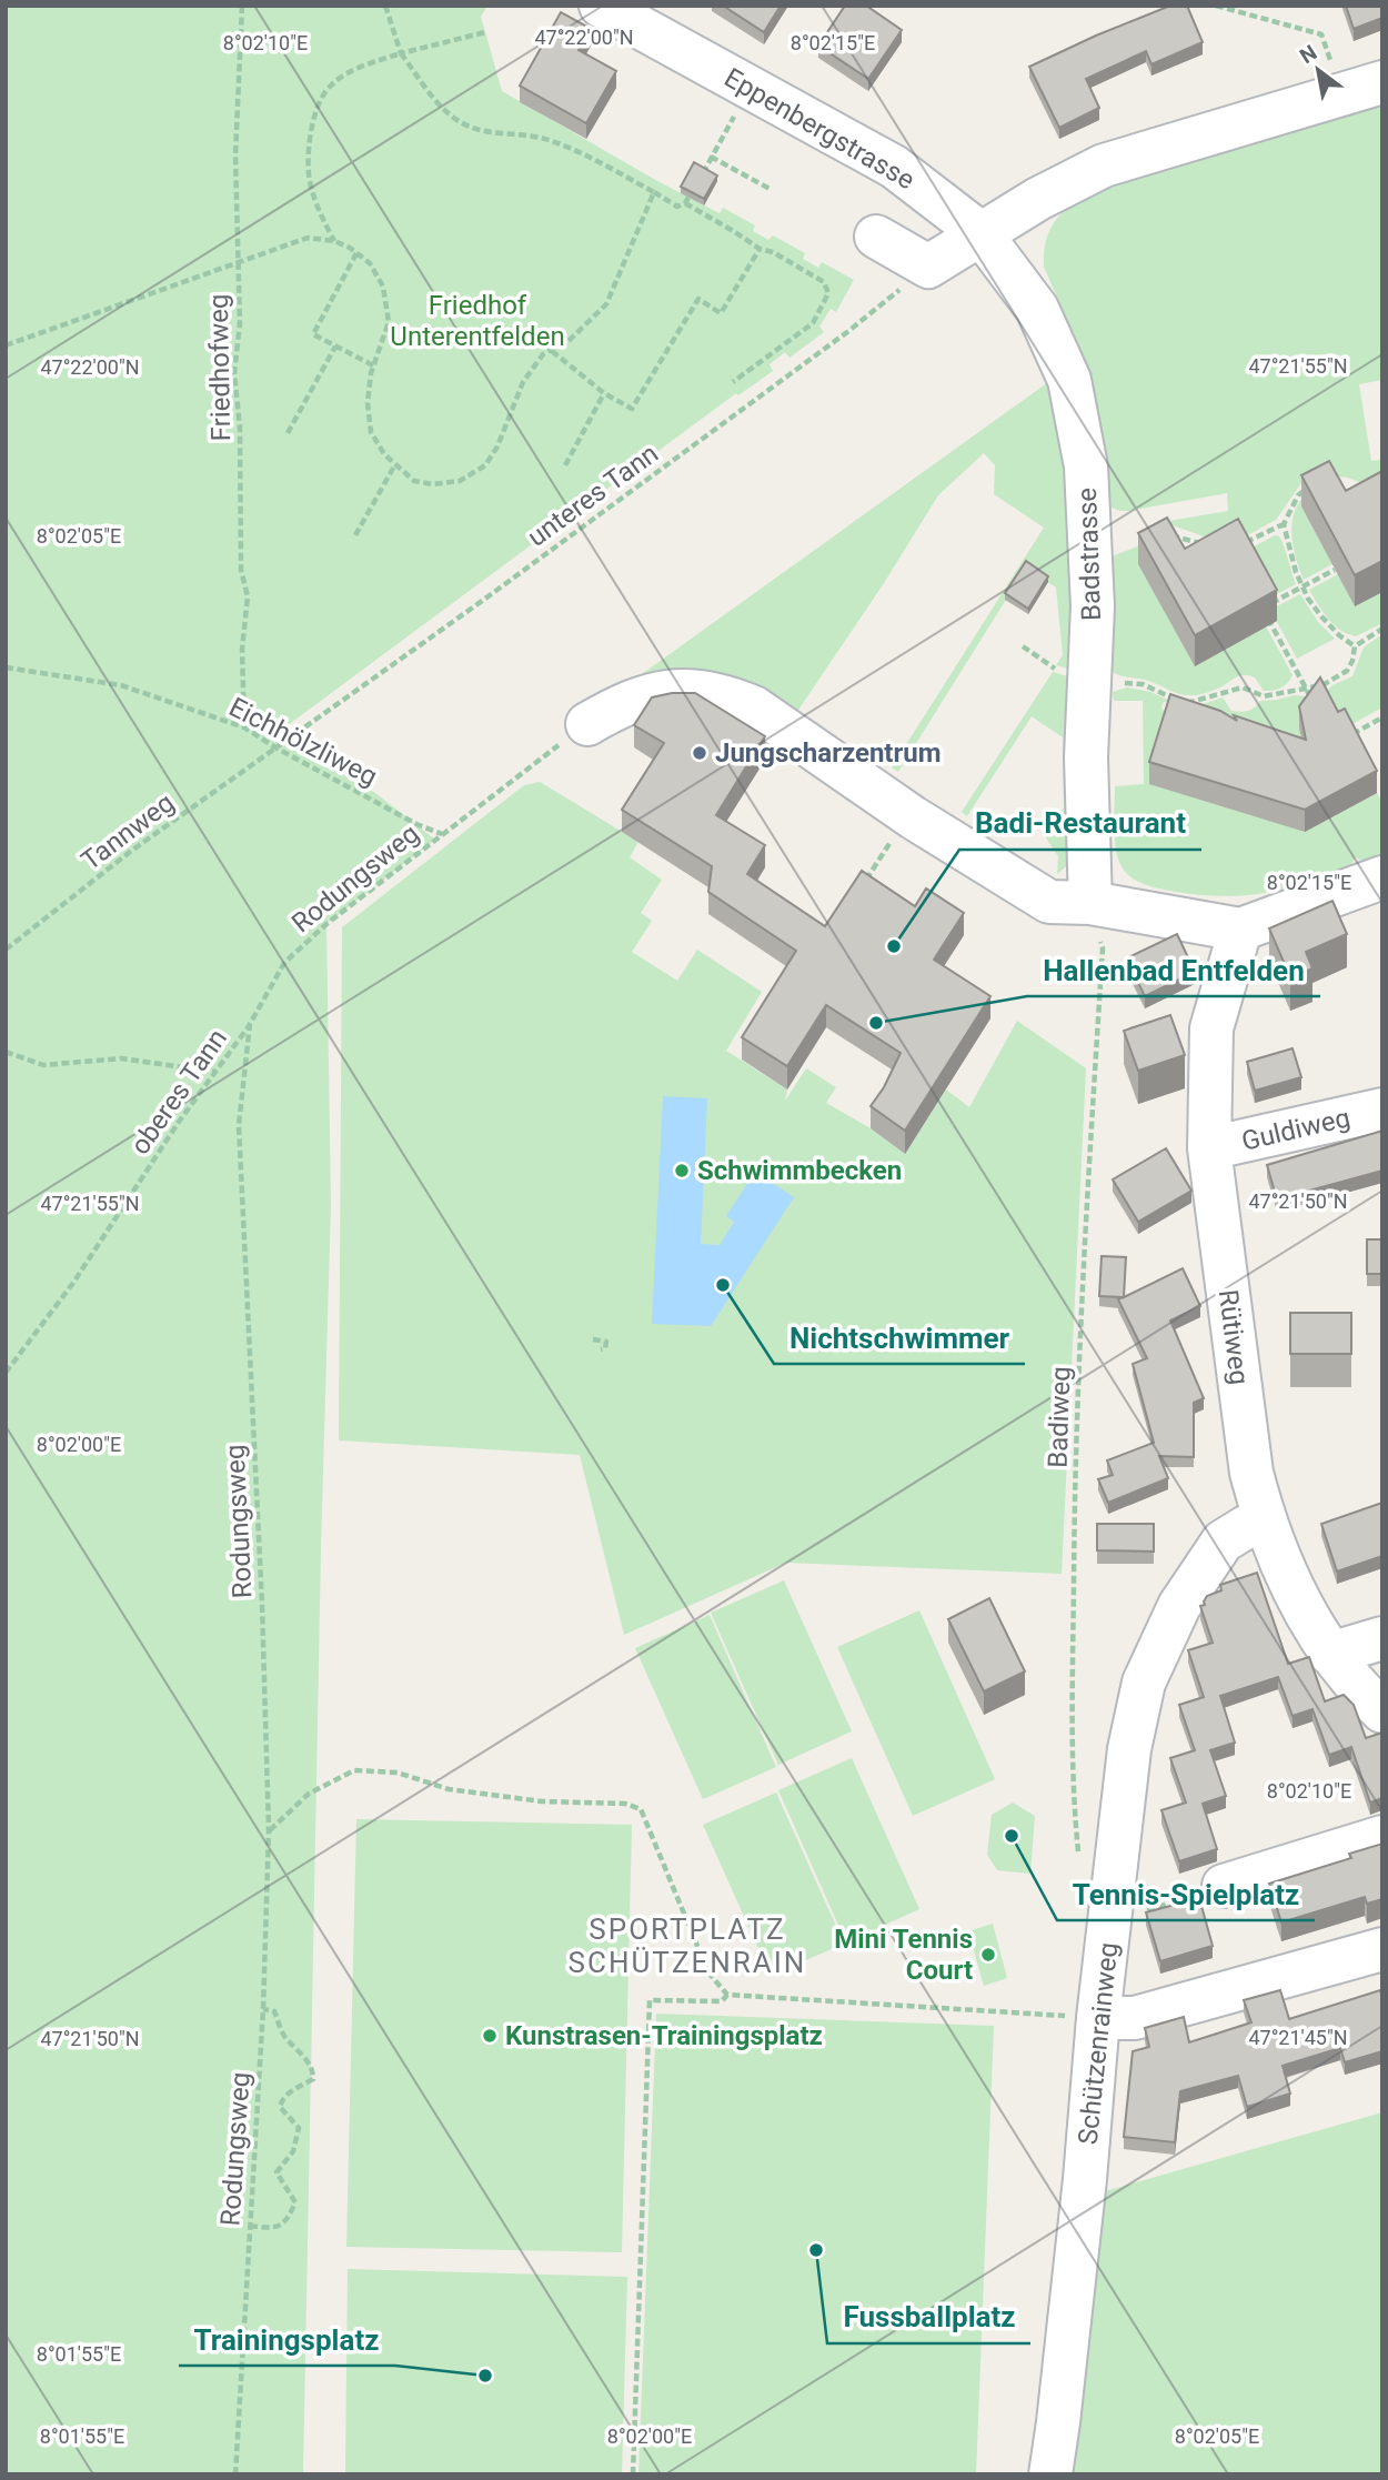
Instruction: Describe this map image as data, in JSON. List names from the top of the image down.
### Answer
{
  "streets": {
    "street": [
      "Eppenbergstrasse",
      "Badstrasse",
      "Guldiweg",
      "Rütiweg",
      "Schützenrainweg"
    ],
    "path": [
      "Friedhofweg",
      "unteres Tann",
      "Eichhölzliweg",
      "Tannweg",
      "Rodungsweg",
      "oberes Tann",
      "Badiweg"
    ]
  },
  "crossings": [
    ["Eppenbergstrasse", "Badstrasse"],
    ["Friedhofweg", "Eichhölzliweg"],
    ["unteres Tann", "Eichhölzliweg"],
    ["unteres Tann", "Tannweg"],
    ["Badstrasse", "Badiweg"],
    ["Eichhölzliweg", "Tannweg"],
    ["Eichhölzliweg", "Rodungsweg"],
    ["Rodungsweg", "oberes Tann"],
    ["Guldiweg", "Rütiweg"],
    ["Rütiweg", "Schützenrainweg"]
  ],
  "districts": ["SPORTPLATZ SCHÜTZENRAIN"],
  "parks": ["Friedhof Unterentfelden"],
  "places": [
    "Jungscharzentrum",
    "Badi-Restaurant",
    "Hallenbad Entfelden",
    "Schwimmbecken",
    "Nichtschwimmer",
    "Tennis-Spielplatz",
    "Mini Tennis Court",
    "Kunstrasen-Trainingsplatz",
    "Fussballplatz",
    "Trainingsplatz"
  ],
  "north": "top left",
  "coordinates": [
    "47°22'00\"N",
    "8°02'10\"E",
    "8°02'15\"E",
    "47°21'55\"N",
    "8°02'05\"E",
    "47°21'50\"N",
    "8°02'00\"E",
    "47°21'45\"N",
    "8°01'55\"E"
  ]
}
